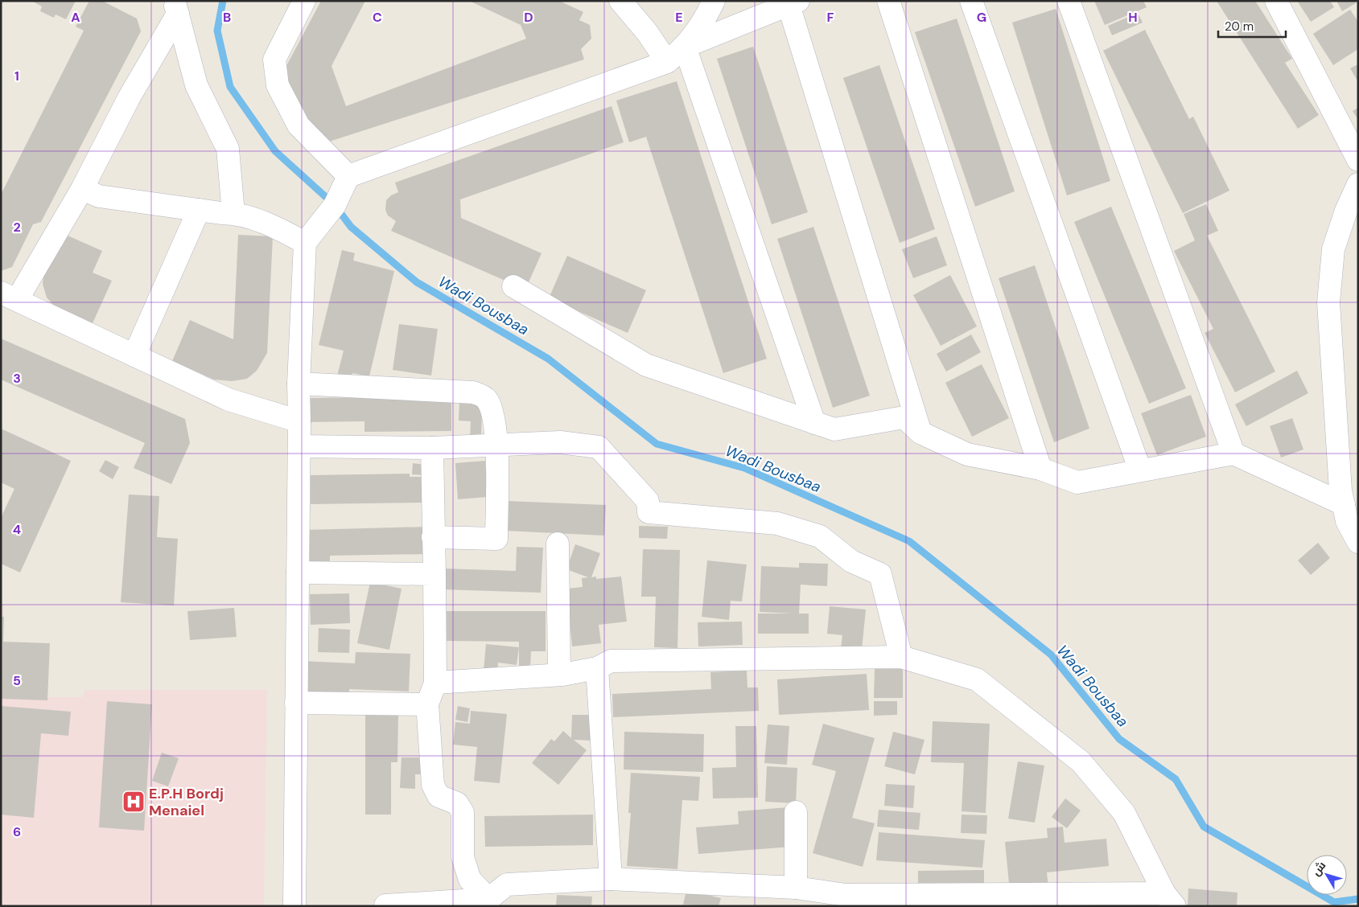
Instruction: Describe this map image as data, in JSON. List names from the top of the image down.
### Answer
{
  "water": ["Wadi Bousbaa"],
  "places": {
    "hospital": ["E.P.H Bordj Menaiel"]
  },
  "scale_bar": "20 m",
  "north": "top left",
  "grid": {
    "columns": [
      "A",
      "B",
      "C",
      "D",
      "E",
      "F",
      "G",
      "H"
    ],
    "rows": [
      "1",
      "2",
      "3",
      "4",
      "5",
      "6"
    ]
  }
}
